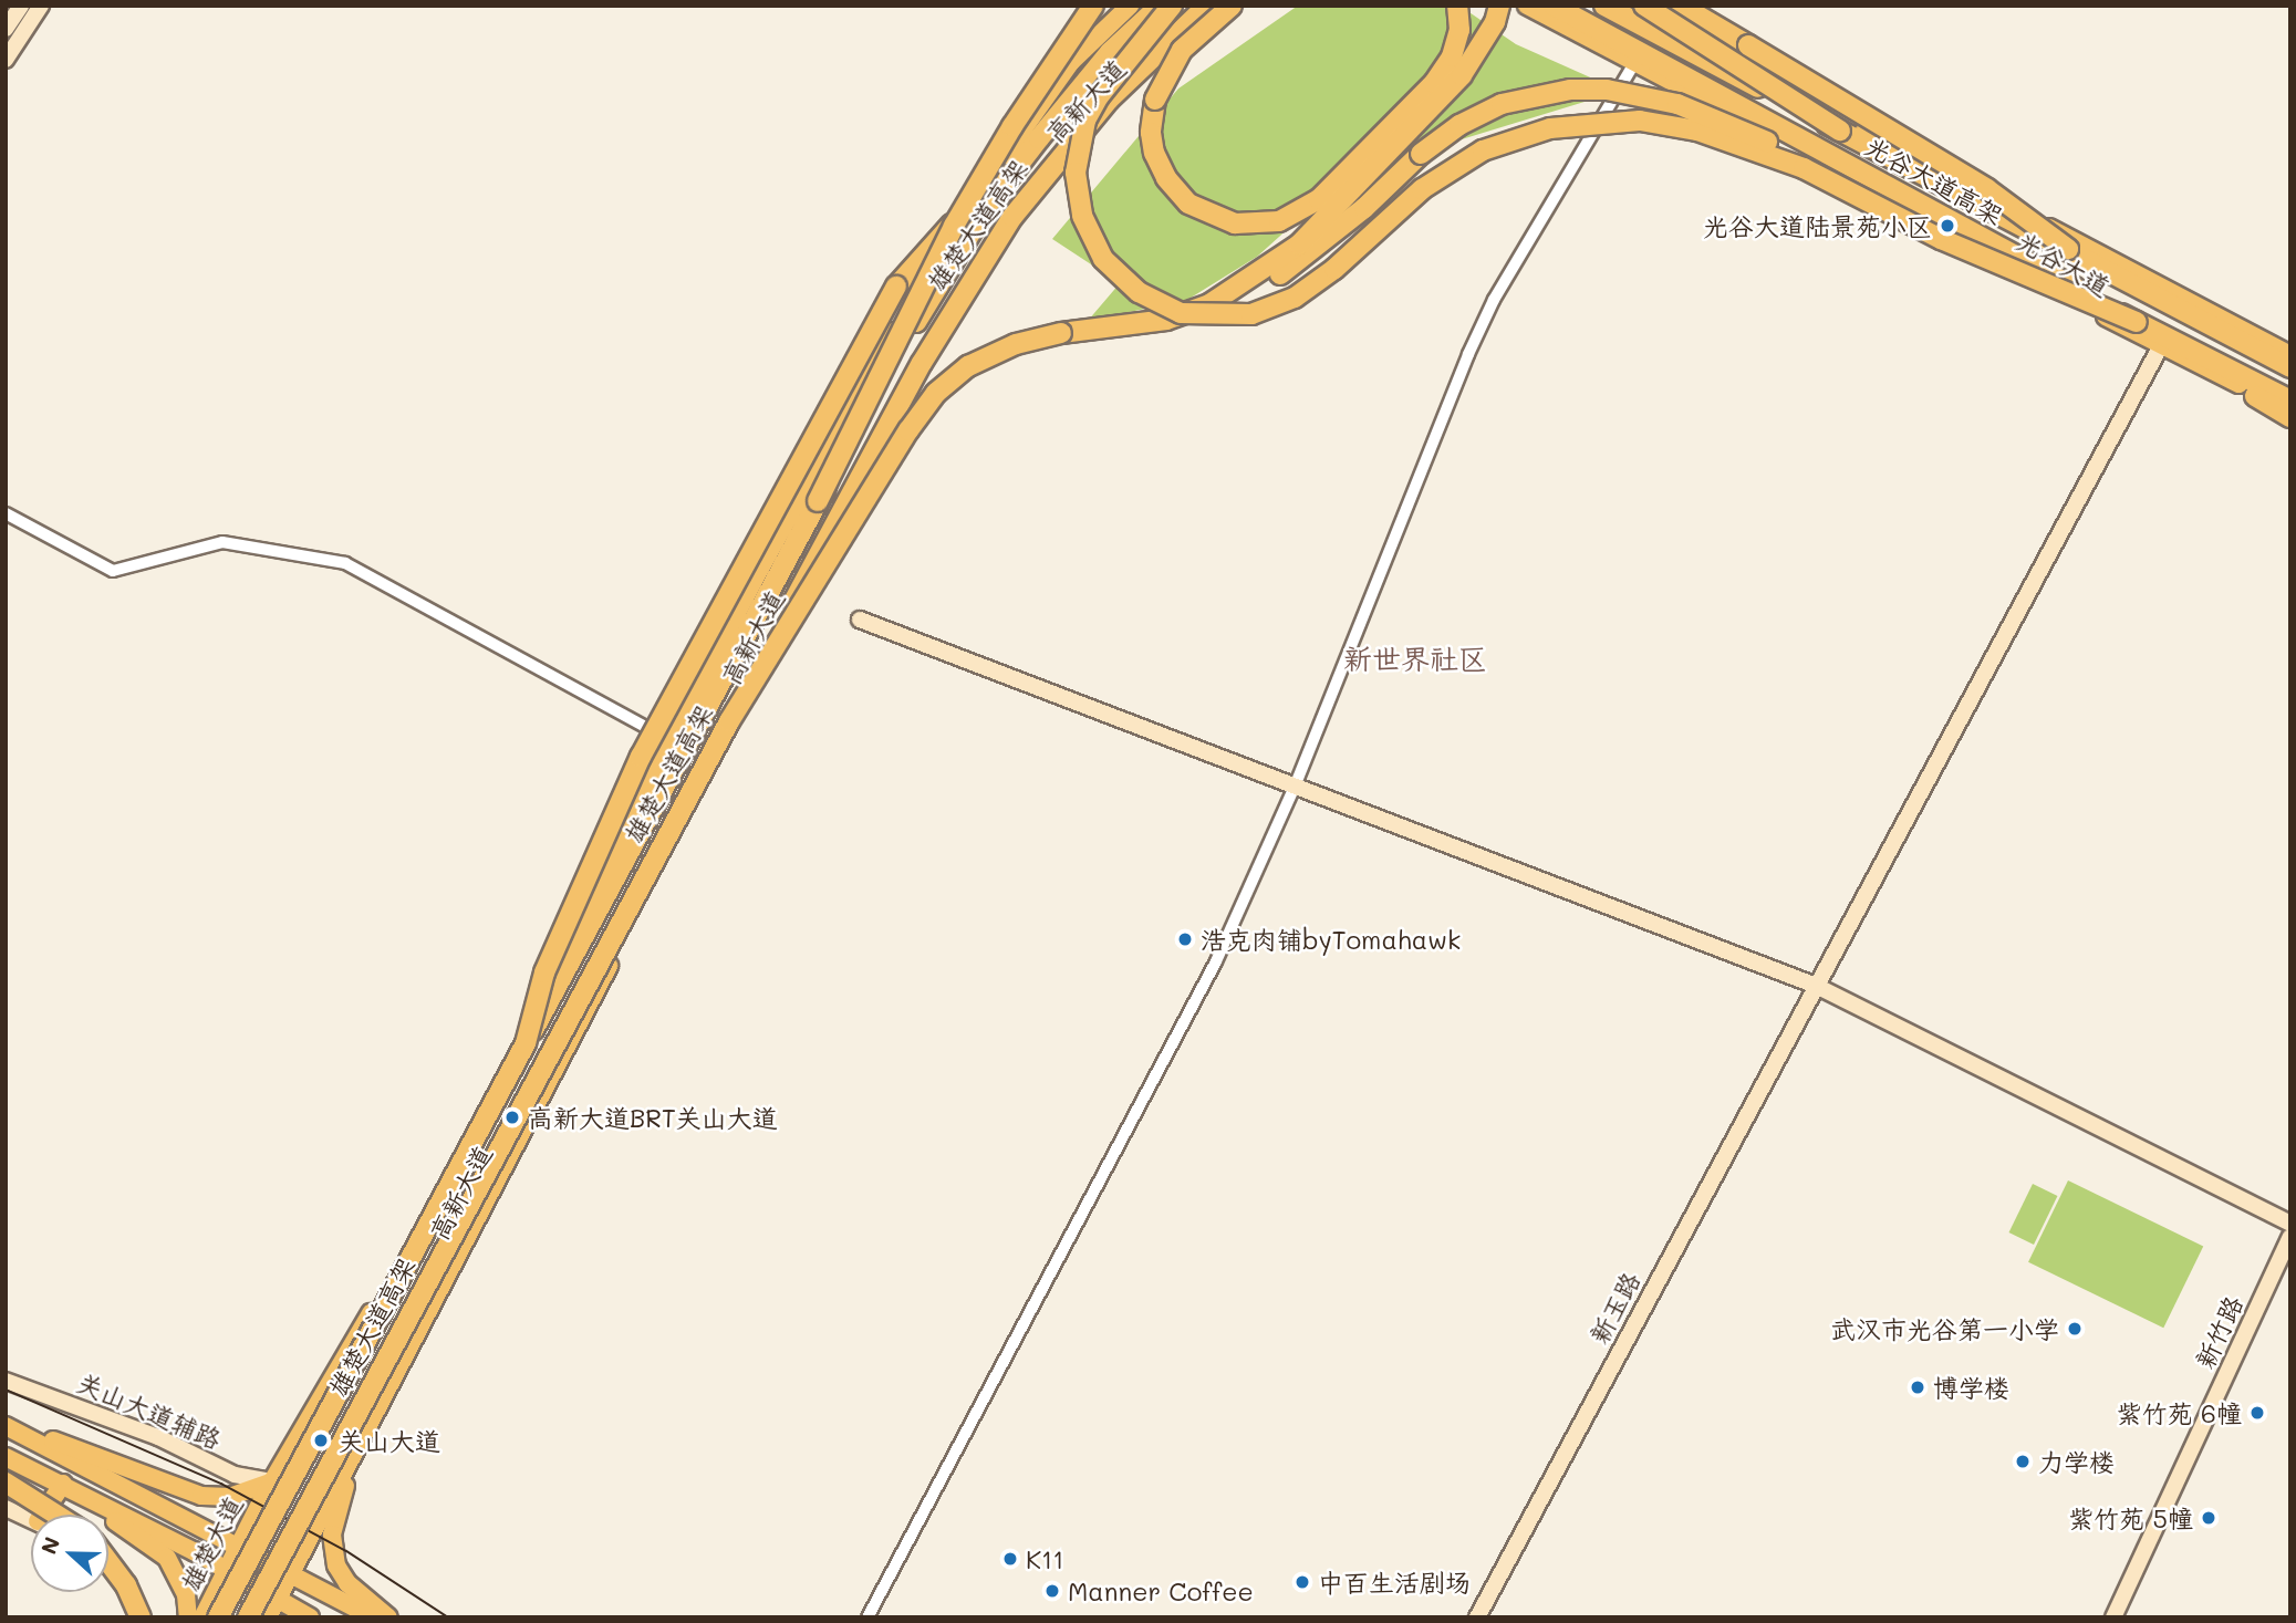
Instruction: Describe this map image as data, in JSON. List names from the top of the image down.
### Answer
{
  "streets": {
    "highway": ["光谷大道高架", "雄楚大道高架"],
    "main road": ["高新大道", "光谷大道", "雄楚大道"],
    "street": ["新玉路", "新竹路", "关山大道辅路"]
  },
  "crossings": [
    ["高新大道", "关山大道辅路"],
    ["高新大道", "雄楚大道"],
    ["光谷大道", "新玉路"],
    ["关山大道辅路", "雄楚大道"]
  ],
  "districts": ["新世界社区"],
  "places": [
    "光谷大道陆景苑小区",
    "浩克肉铺byTomahawk",
    "高新大道BRT关山大道",
    "武汉市光谷第一小学",
    "博学楼",
    "紫竹苑 6幢",
    "关山大道",
    "力学楼",
    "紫竹苑 5幢",
    "K11",
    "中百生活剧场",
    "Manner Coffee"
  ],
  "north": "left"
}
